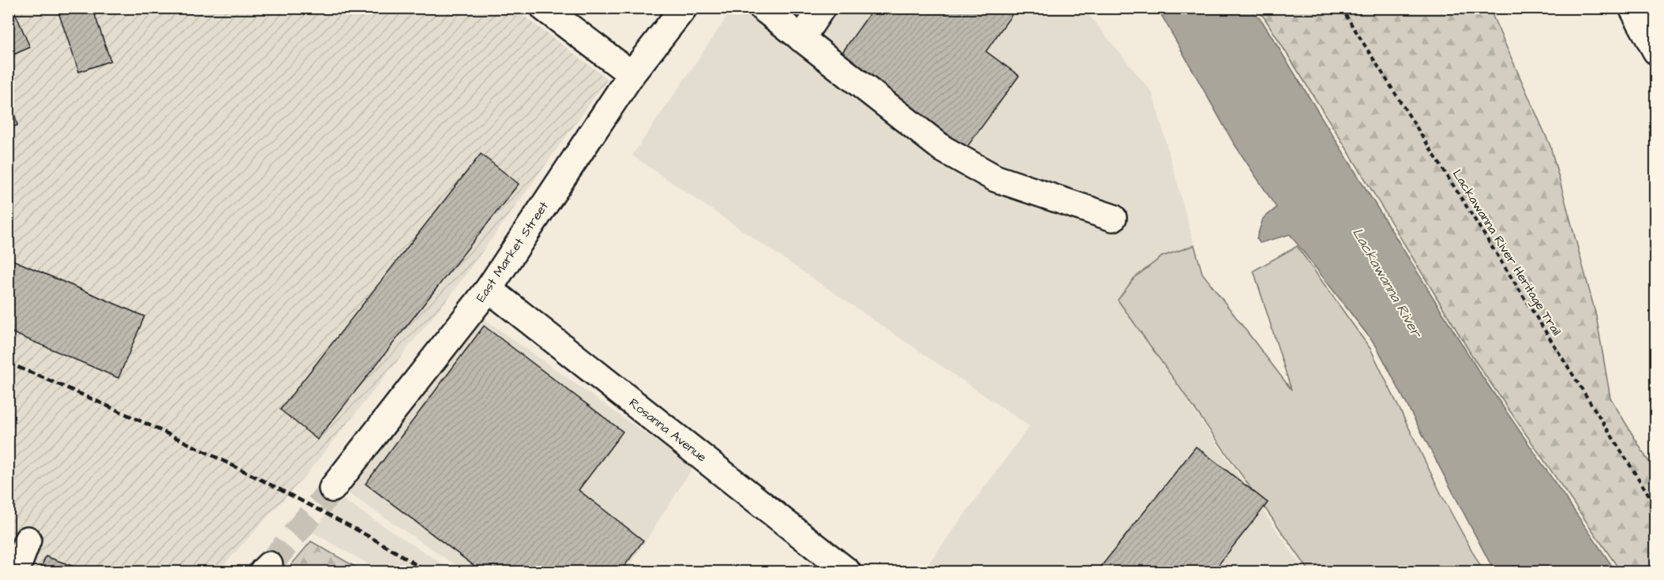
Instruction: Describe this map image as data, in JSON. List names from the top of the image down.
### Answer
{
  "streets": {
    "street": ["East Market Street", "Rosanna Avenue"],
    "path": ["Lackawanna River Heritage Trail"]
  },
  "crossings": [
    ["East Market Street", "Rosanna Avenue"]
  ],
  "water": ["Lackawanna River"]
}
